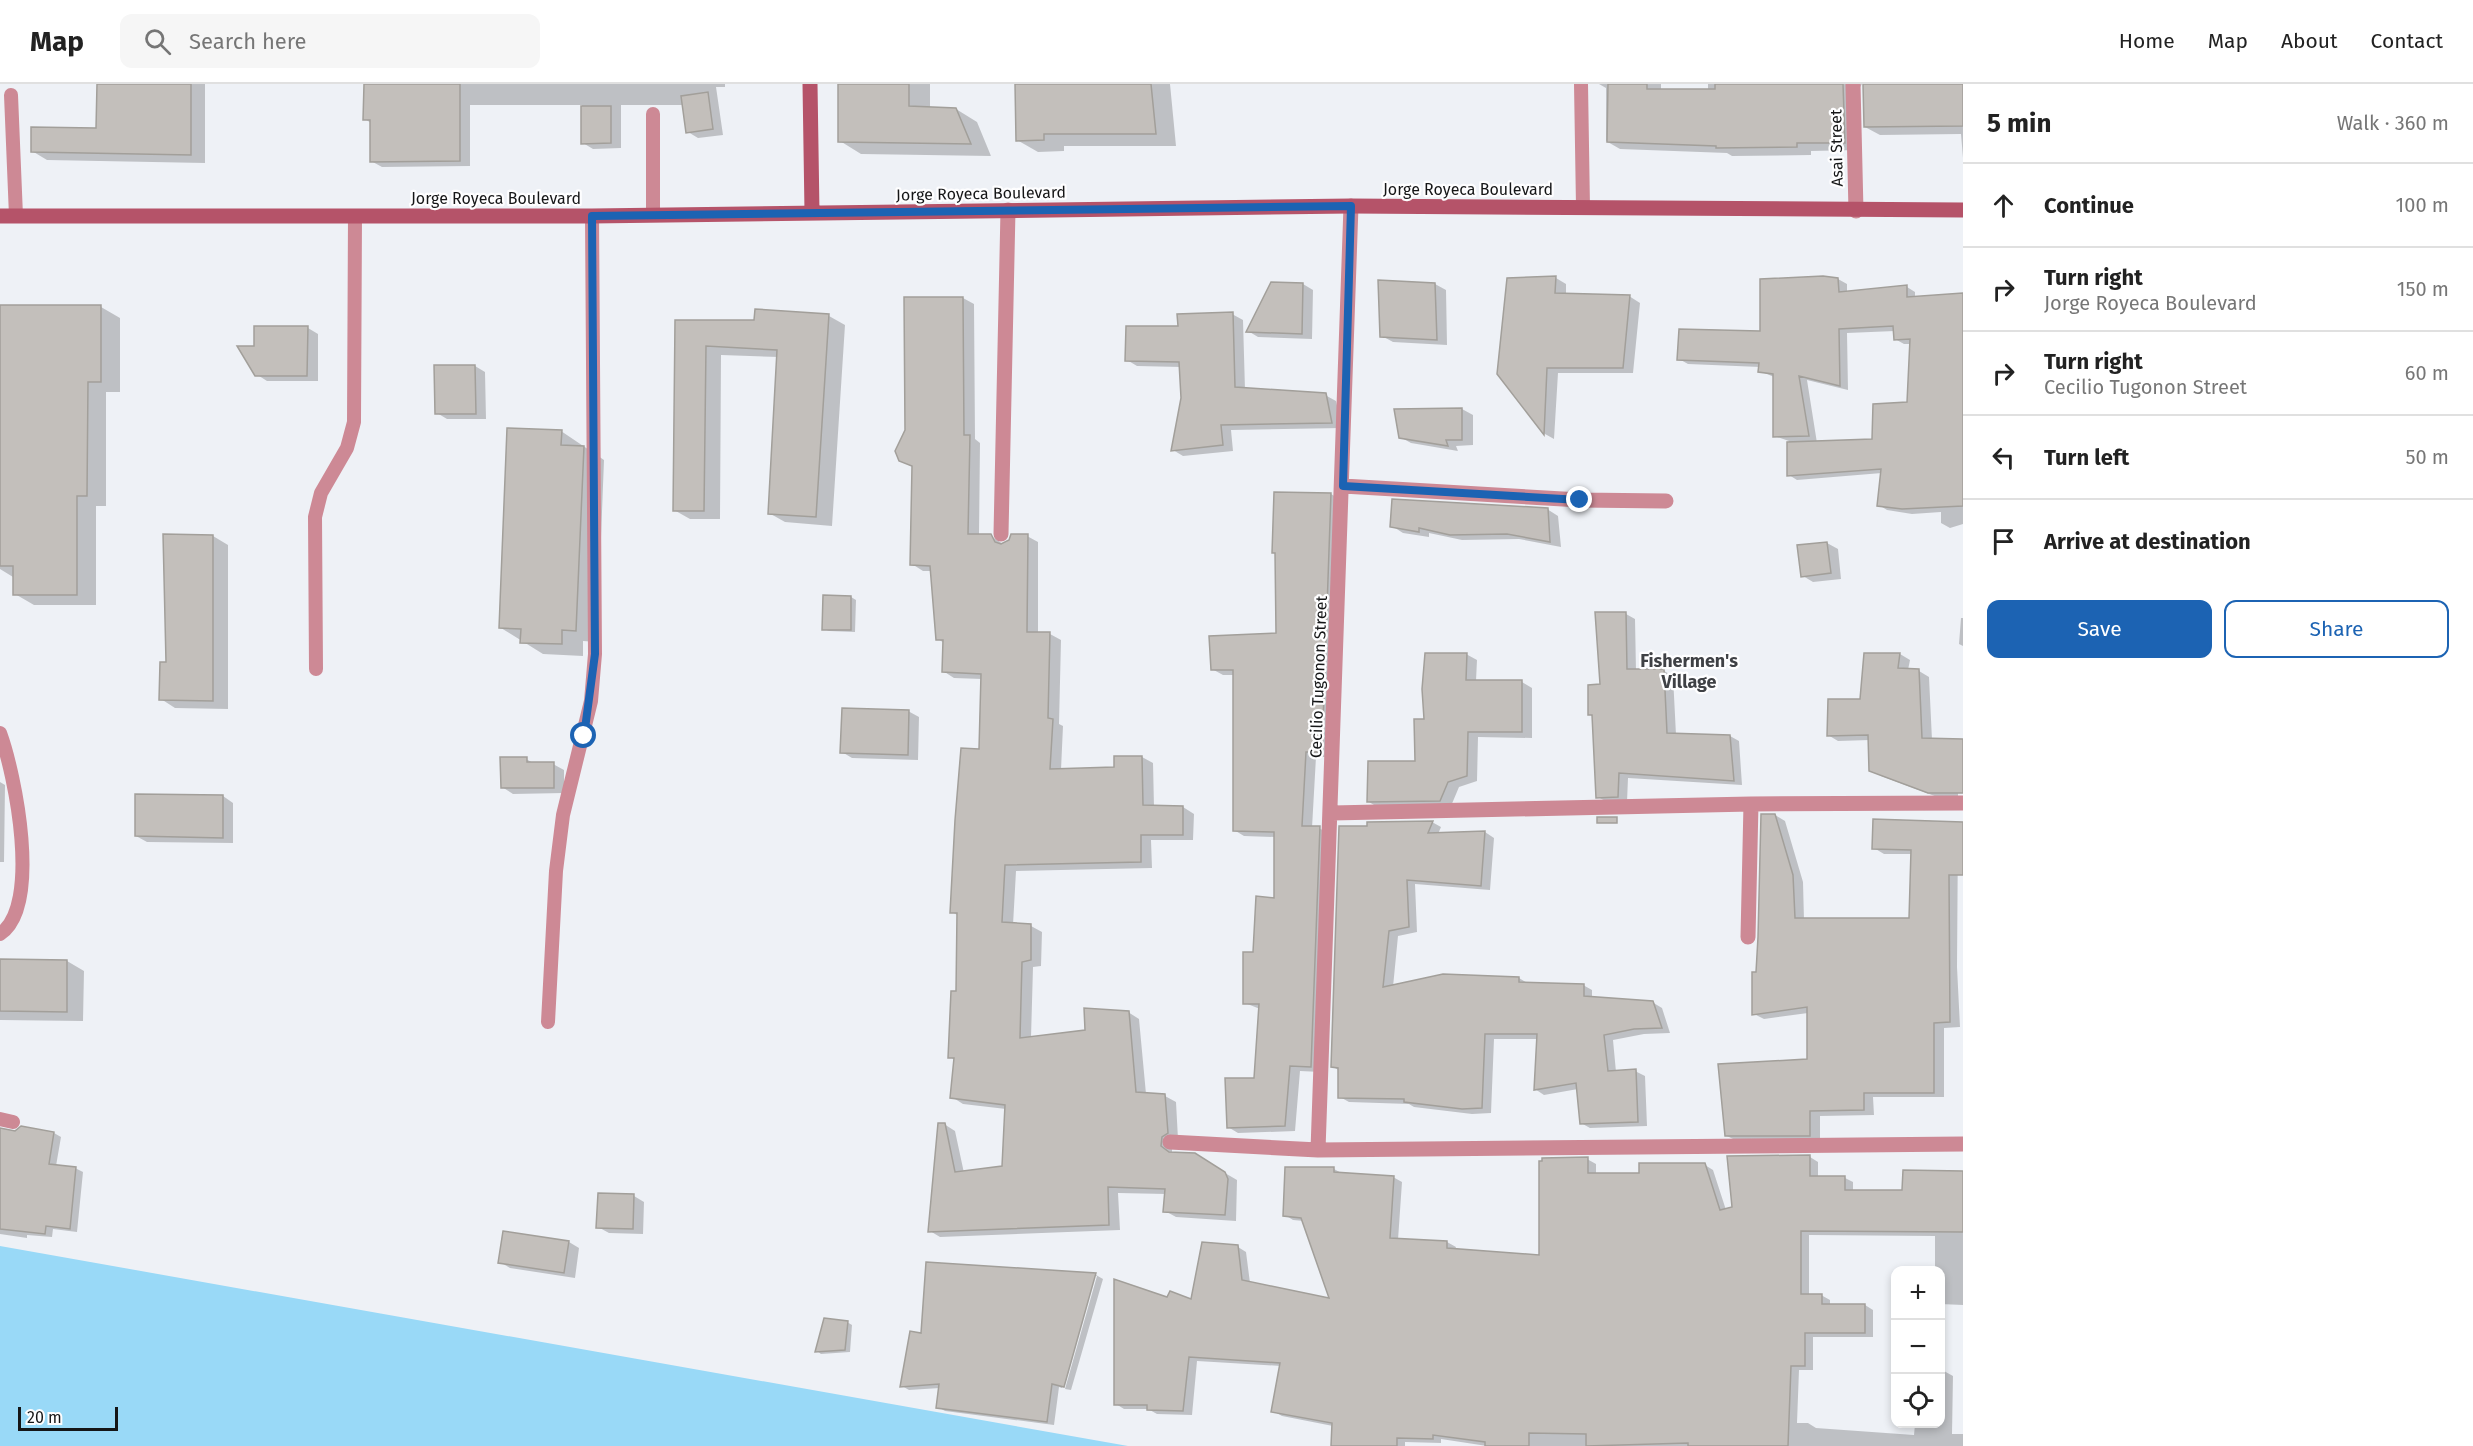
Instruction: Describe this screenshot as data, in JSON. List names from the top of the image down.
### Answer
{
  "streets": {
    "street": ["Asai Street", "Jorge Royeca Boulevard", "Cecilio Tugonon Street"]
  },
  "crossings": [
    ["Asai Street", "Jorge Royeca Boulevard"],
    ["Jorge Royeca Boulevard", "Cecilio Tugonon Street"]
  ],
  "districts": ["Fishermen's Village"],
  "scale_bar": "20 m",
  "page": {
    "header": "Map",
    "search": "Search here",
    "nav": [
      "Home",
      "Map",
      "About",
      "Contact"
    ],
    "heading": ["5 min", "Walk · 360 m"],
    "list": [
      ["Continue", "100 m"],
      ["Turn right", "Jorge Royeca Boulevard", "150 m"],
      ["Turn right", "Cecilio Tugonon Street", "60 m"],
      ["Turn left", "50 m"],
      "Arrive at destination"
    ],
    "buttons": ["Save", "Share"],
    "map_buttons": ["+", "−"],
    "scale": "20 m"
  }
}
